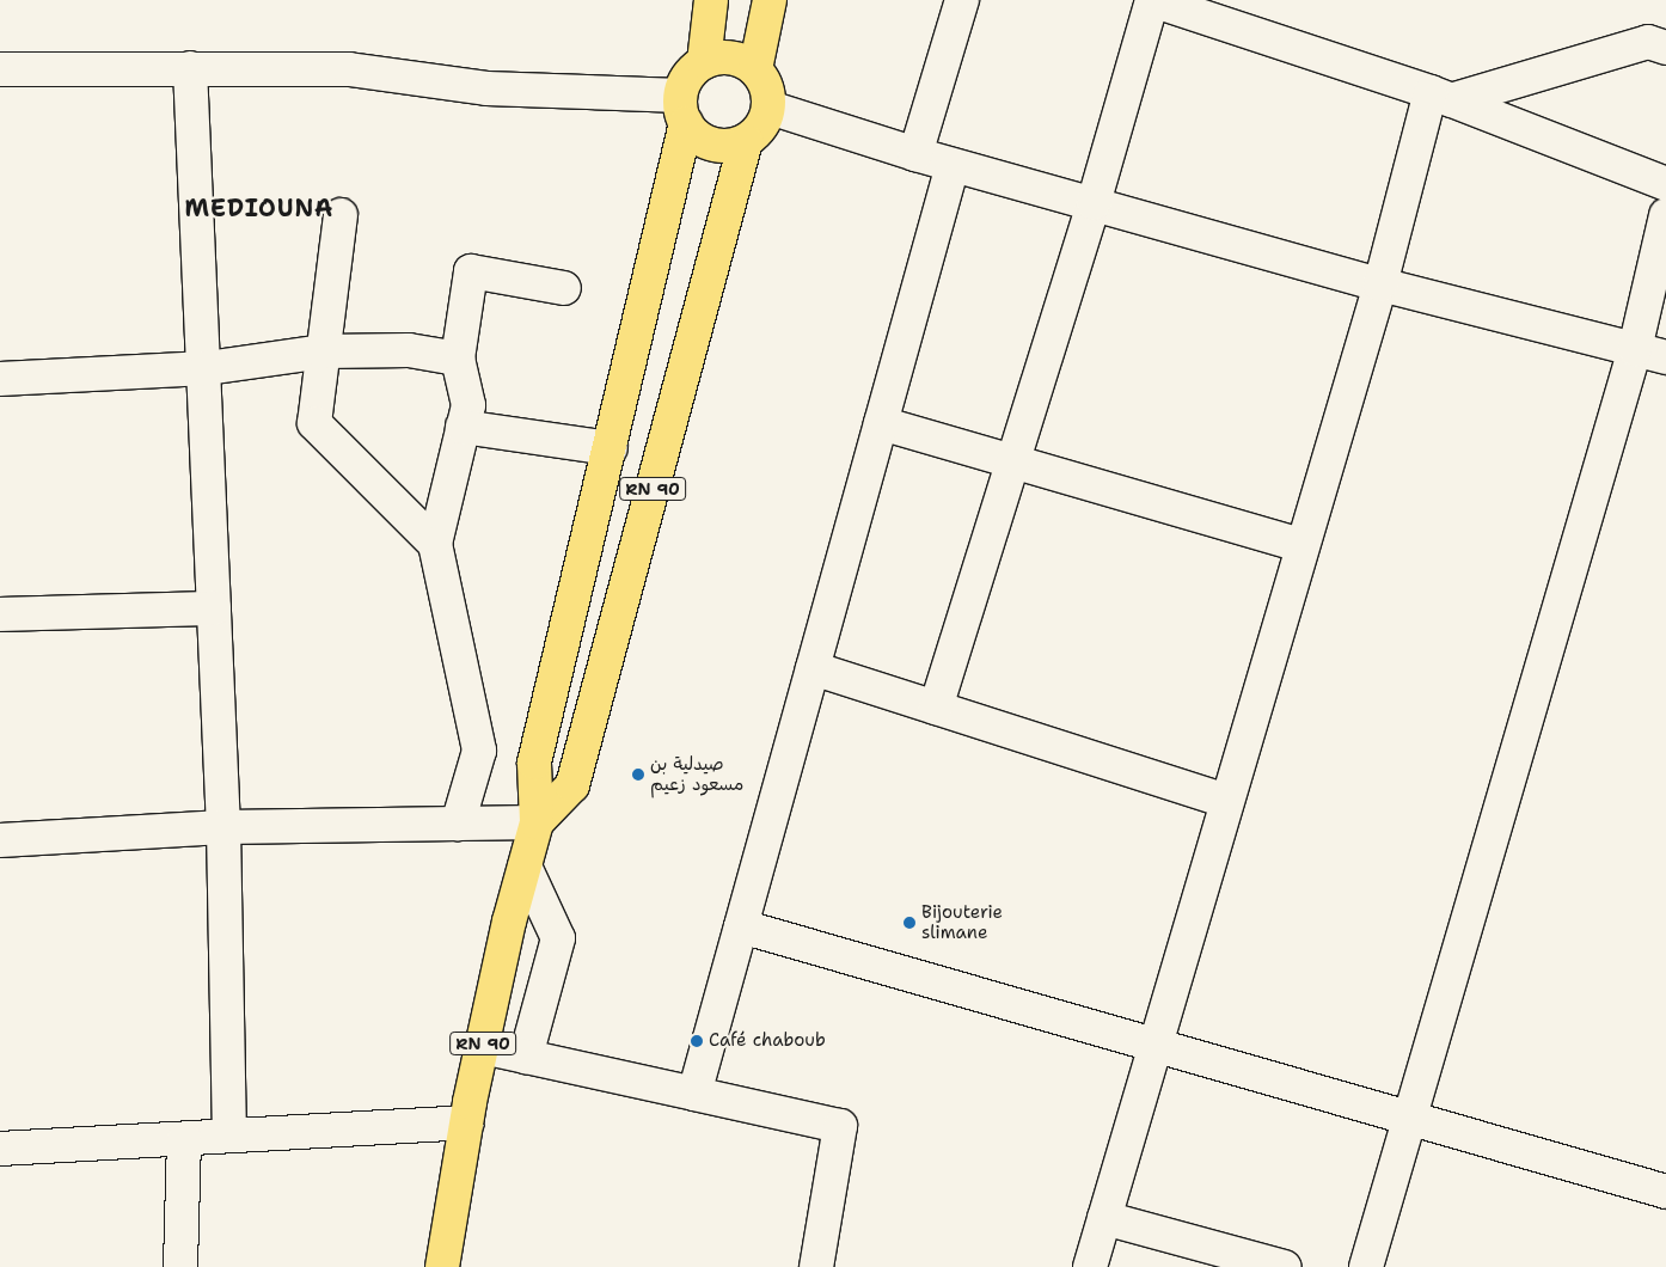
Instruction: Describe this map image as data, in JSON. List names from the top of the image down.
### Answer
{
  "streets": {
    "main road": ["RN 90"]
  },
  "districts": ["MEDIOUNA"],
  "places": ["صيدلية بن مسعود زعيم", "Bijouterie slimane", "Café chaboub"]
}
